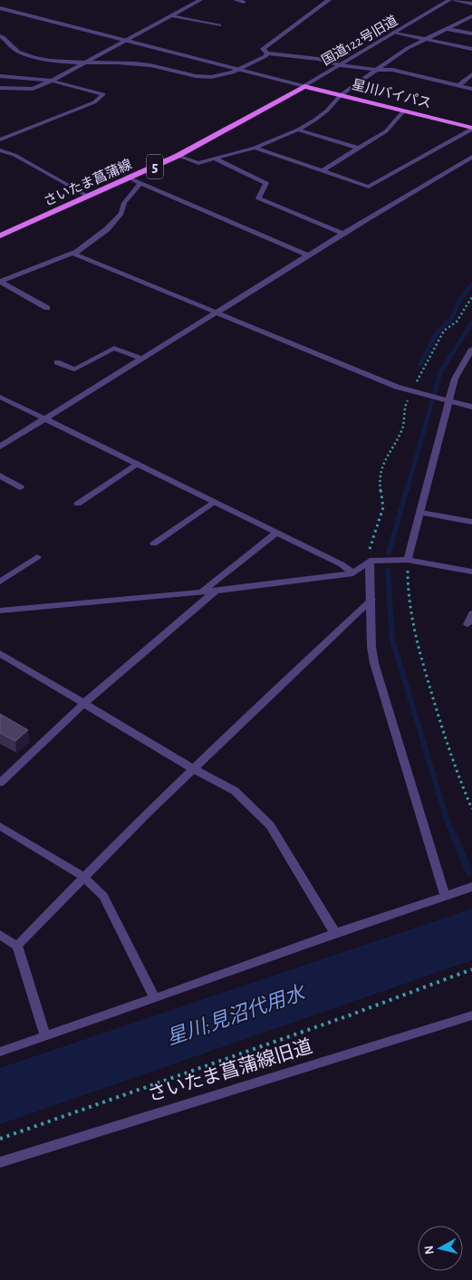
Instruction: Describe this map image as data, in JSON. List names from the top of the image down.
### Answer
{
  "streets": {
    "main road": ["星川バイパス", "5", "さいたま菖蒲線"],
    "street": ["国道122号旧道", "さいたま菖蒲線旧道"]
  },
  "crossings": [
    ["国道122号旧道", "星川バイパス"],
    ["国道122号旧道", "さいたま菖蒲線"],
    ["星川バイパス", "さいたま菖蒲線"]
  ],
  "water": ["星川;見沼代用水"],
  "north": "left"
}
